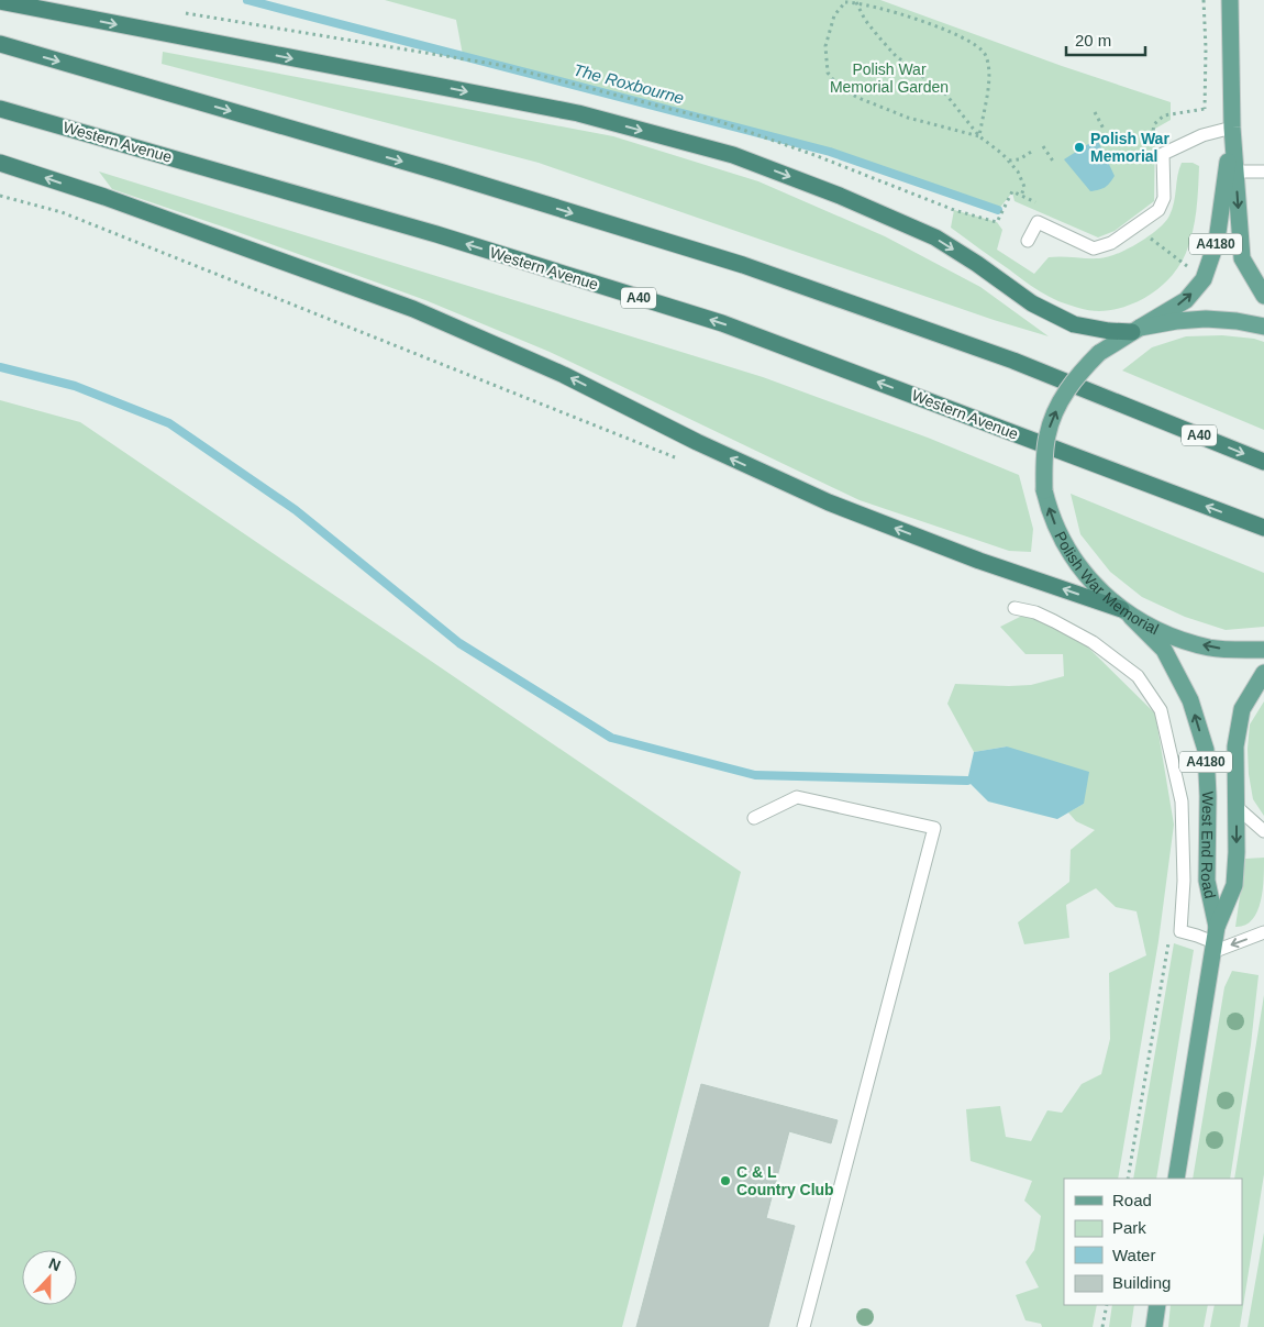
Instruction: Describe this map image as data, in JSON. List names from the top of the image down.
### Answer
{
  "streets": {
    "highway": ["Western Avenue", "A40"],
    "main road": ["A4180", "Polish War Memorial", "West End Road"]
  },
  "crossings": [
    ["A4180", "Polish War Memorial"],
    ["Polish War Memorial", "West End Road"]
  ],
  "water": ["The Roxbourne"],
  "parks": ["Polish War Memorial Garden"],
  "places": ["Polish War Memorial", "C & L Country Club"],
  "legend": [
    "Road",
    "Park",
    "Water",
    "Building"
  ],
  "scale_bar": "20 m",
  "north": "top"
}
